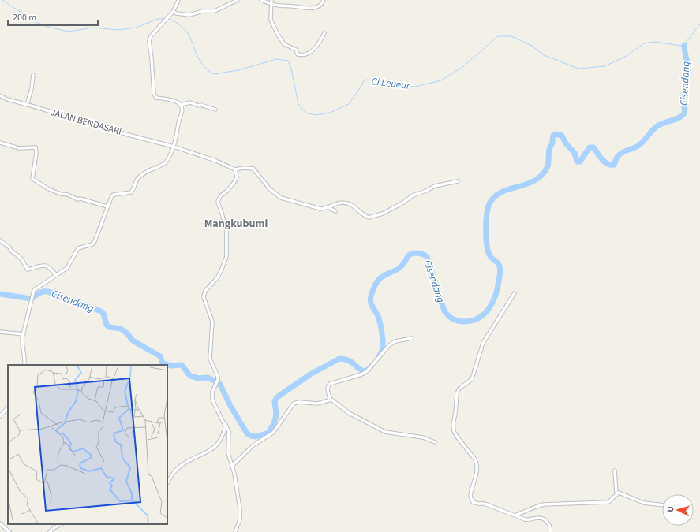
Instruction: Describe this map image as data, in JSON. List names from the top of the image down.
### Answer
{
  "streets": {
    "street": ["JALAN BENDASARI"]
  },
  "districts": ["Mangkubumi"],
  "water": ["Ci Leueur", "Cisendang"],
  "scale_bar": "200 m",
  "north": "left"
}
